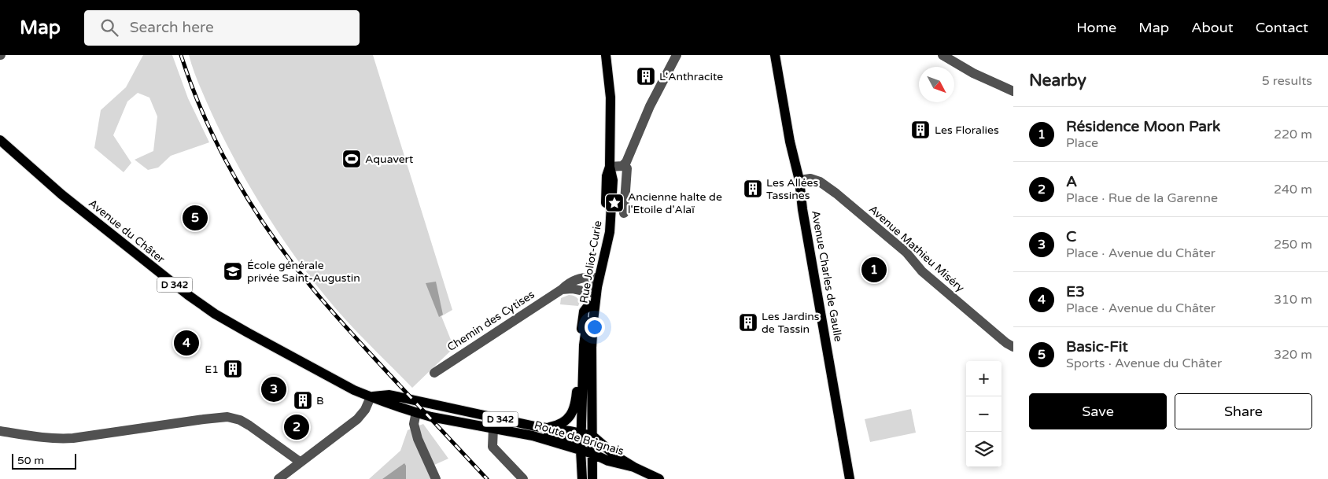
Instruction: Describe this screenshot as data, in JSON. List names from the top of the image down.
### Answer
{
  "streets": {
    "main road": [
      "Avenue du Châter",
      "Rue Joliot-Curie",
      "Avenue Charles de Gaulle",
      "D 342",
      "Route de Brignais"
    ],
    "street": ["Avenue Mathieu Miséry", "Chemin des Cytises"]
  },
  "crossings": [
    ["Avenue du Châter", "Route de Brignais"],
    ["Avenue Mathieu Miséry", "Avenue Charles de Gaulle"],
    ["Rue Joliot-Curie", "Chemin des Cytises"],
    ["Rue Joliot-Curie", "Route de Brignais"]
  ],
  "places": {
    "building": [
      "L'Anthracite",
      "Les Floralies",
      "Les Allées Tassines",
      "Les Jardins de Tassin",
      "E1",
      "B"
    ],
    "sports": ["Aquavert"],
    "place": ["Ancienne halte de l'Etoile d'Alaï"],
    "school or university": ["École générale privée Saint-Augustin"]
  },
  "scale_bar": "50 m",
  "north": "bottom right",
  "page": {
    "header": "Map",
    "search": "Search here",
    "nav": [
      "Home",
      "Map",
      "About",
      "Contact"
    ],
    "heading": ["Nearby", "5 results"],
    "list": [
      {
        "mark": "1",
        "name": "Résidence Moon Park",
        "note": "Place",
        "value": "220 m"
      },
      {
        "mark": "2",
        "name": "A",
        "note": "Place · Rue de la Garenne",
        "value": "240 m"
      },
      {
        "mark": "3",
        "name": "C",
        "note": "Place · Avenue du Châter",
        "value": "250 m"
      },
      {
        "mark": "4",
        "name": "E3",
        "note": "Place · Avenue du Châter",
        "value": "310 m"
      },
      {
        "mark": "5",
        "name": "Basic-Fit",
        "note": "Sports · Avenue du Châter",
        "value": "320 m"
      }
    ],
    "pins": [
      "5",
      "1",
      "4",
      "3",
      "2"
    ],
    "map_buttons": ["+", "−"],
    "buttons": ["Save", "Share"],
    "scale": "50 m"
  }
}
